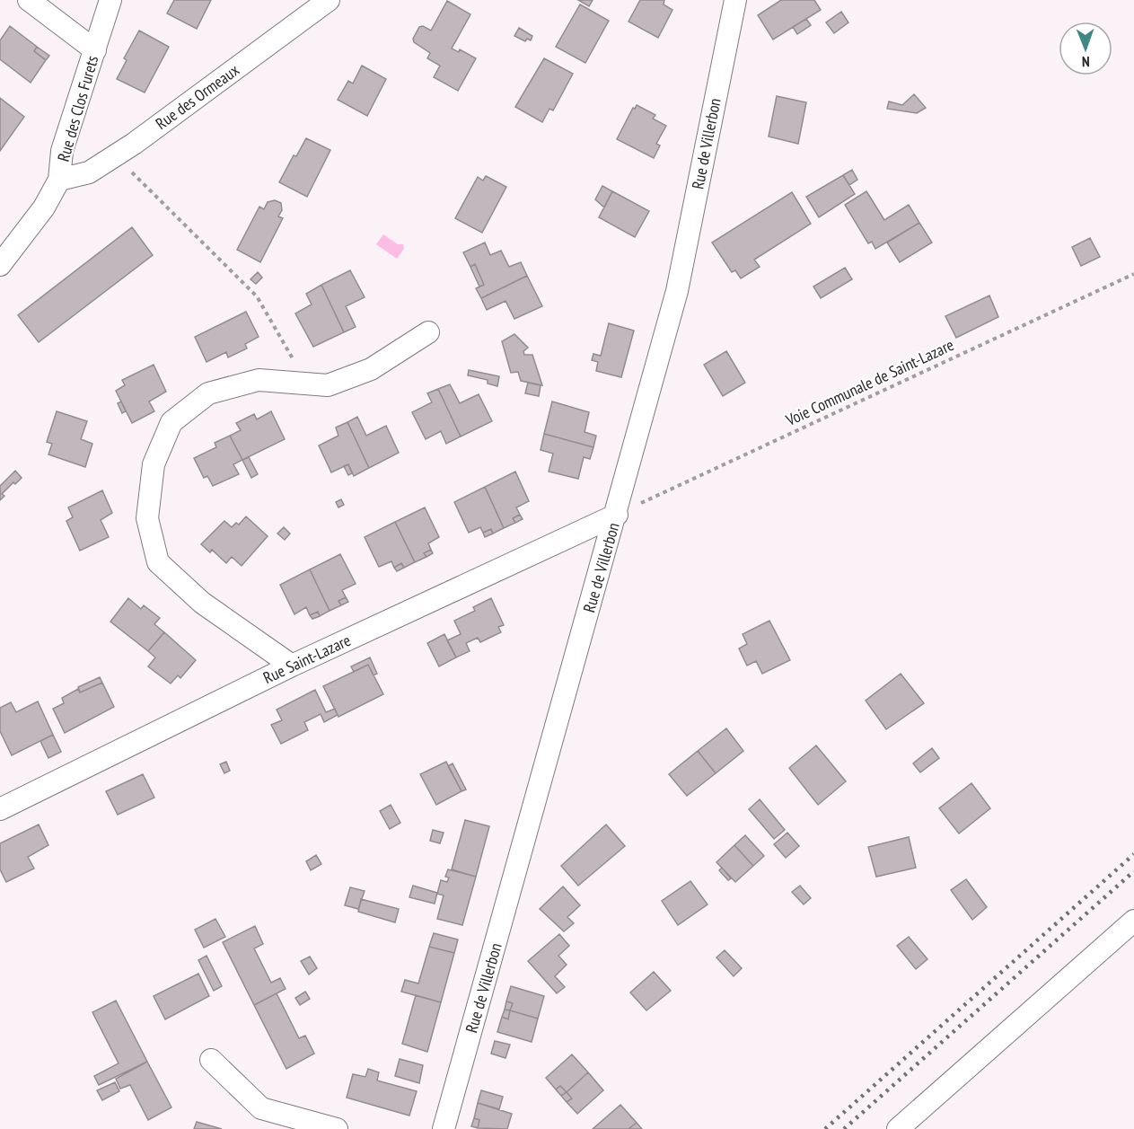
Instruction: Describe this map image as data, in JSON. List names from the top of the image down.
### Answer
{
  "streets": {
    "street": [
      "Rue des Ormeaux",
      "Rue des Clos Furets",
      "Rue de Villerbon",
      "Rue Saint-Lazare"
    ],
    "path": ["Voie Communale de Saint-Lazare"]
  },
  "crossings": [
    ["Rue des Ormeaux", "Rue des Clos Furets"],
    ["Rue de Villerbon", "Voie Communale de Saint-Lazare"],
    ["Rue de Villerbon", "Rue Saint-Lazare"],
    ["Voie Communale de Saint-Lazare", "Rue Saint-Lazare"]
  ],
  "north": "bottom"
}
